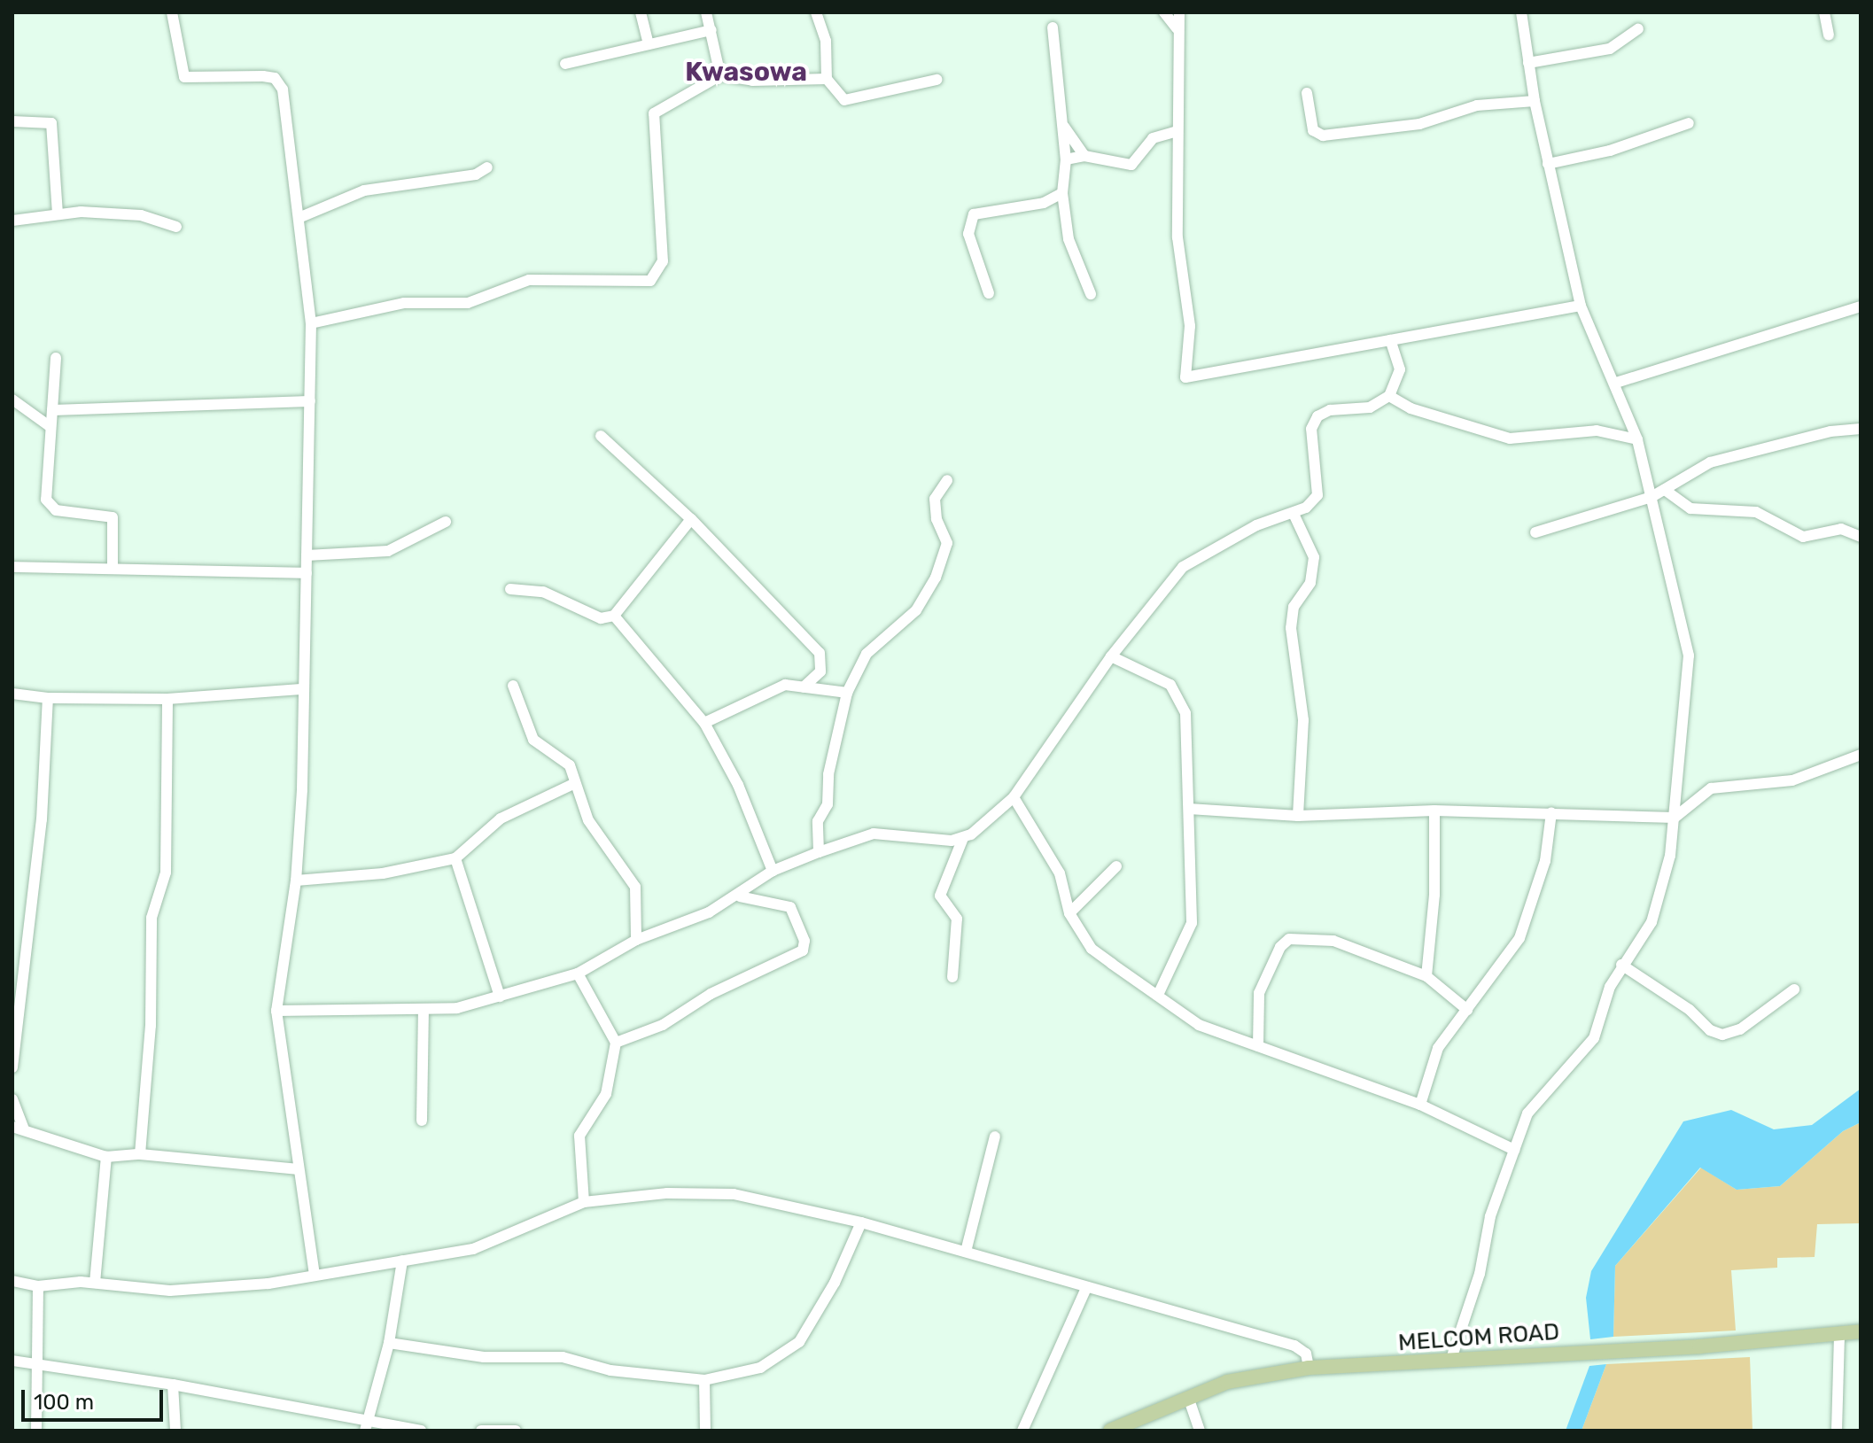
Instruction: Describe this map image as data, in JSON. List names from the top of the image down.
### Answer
{
  "streets": {
    "main road": ["MELCOM ROAD"]
  },
  "districts": ["Kwasowa"],
  "scale_bar": "100 m"
}
